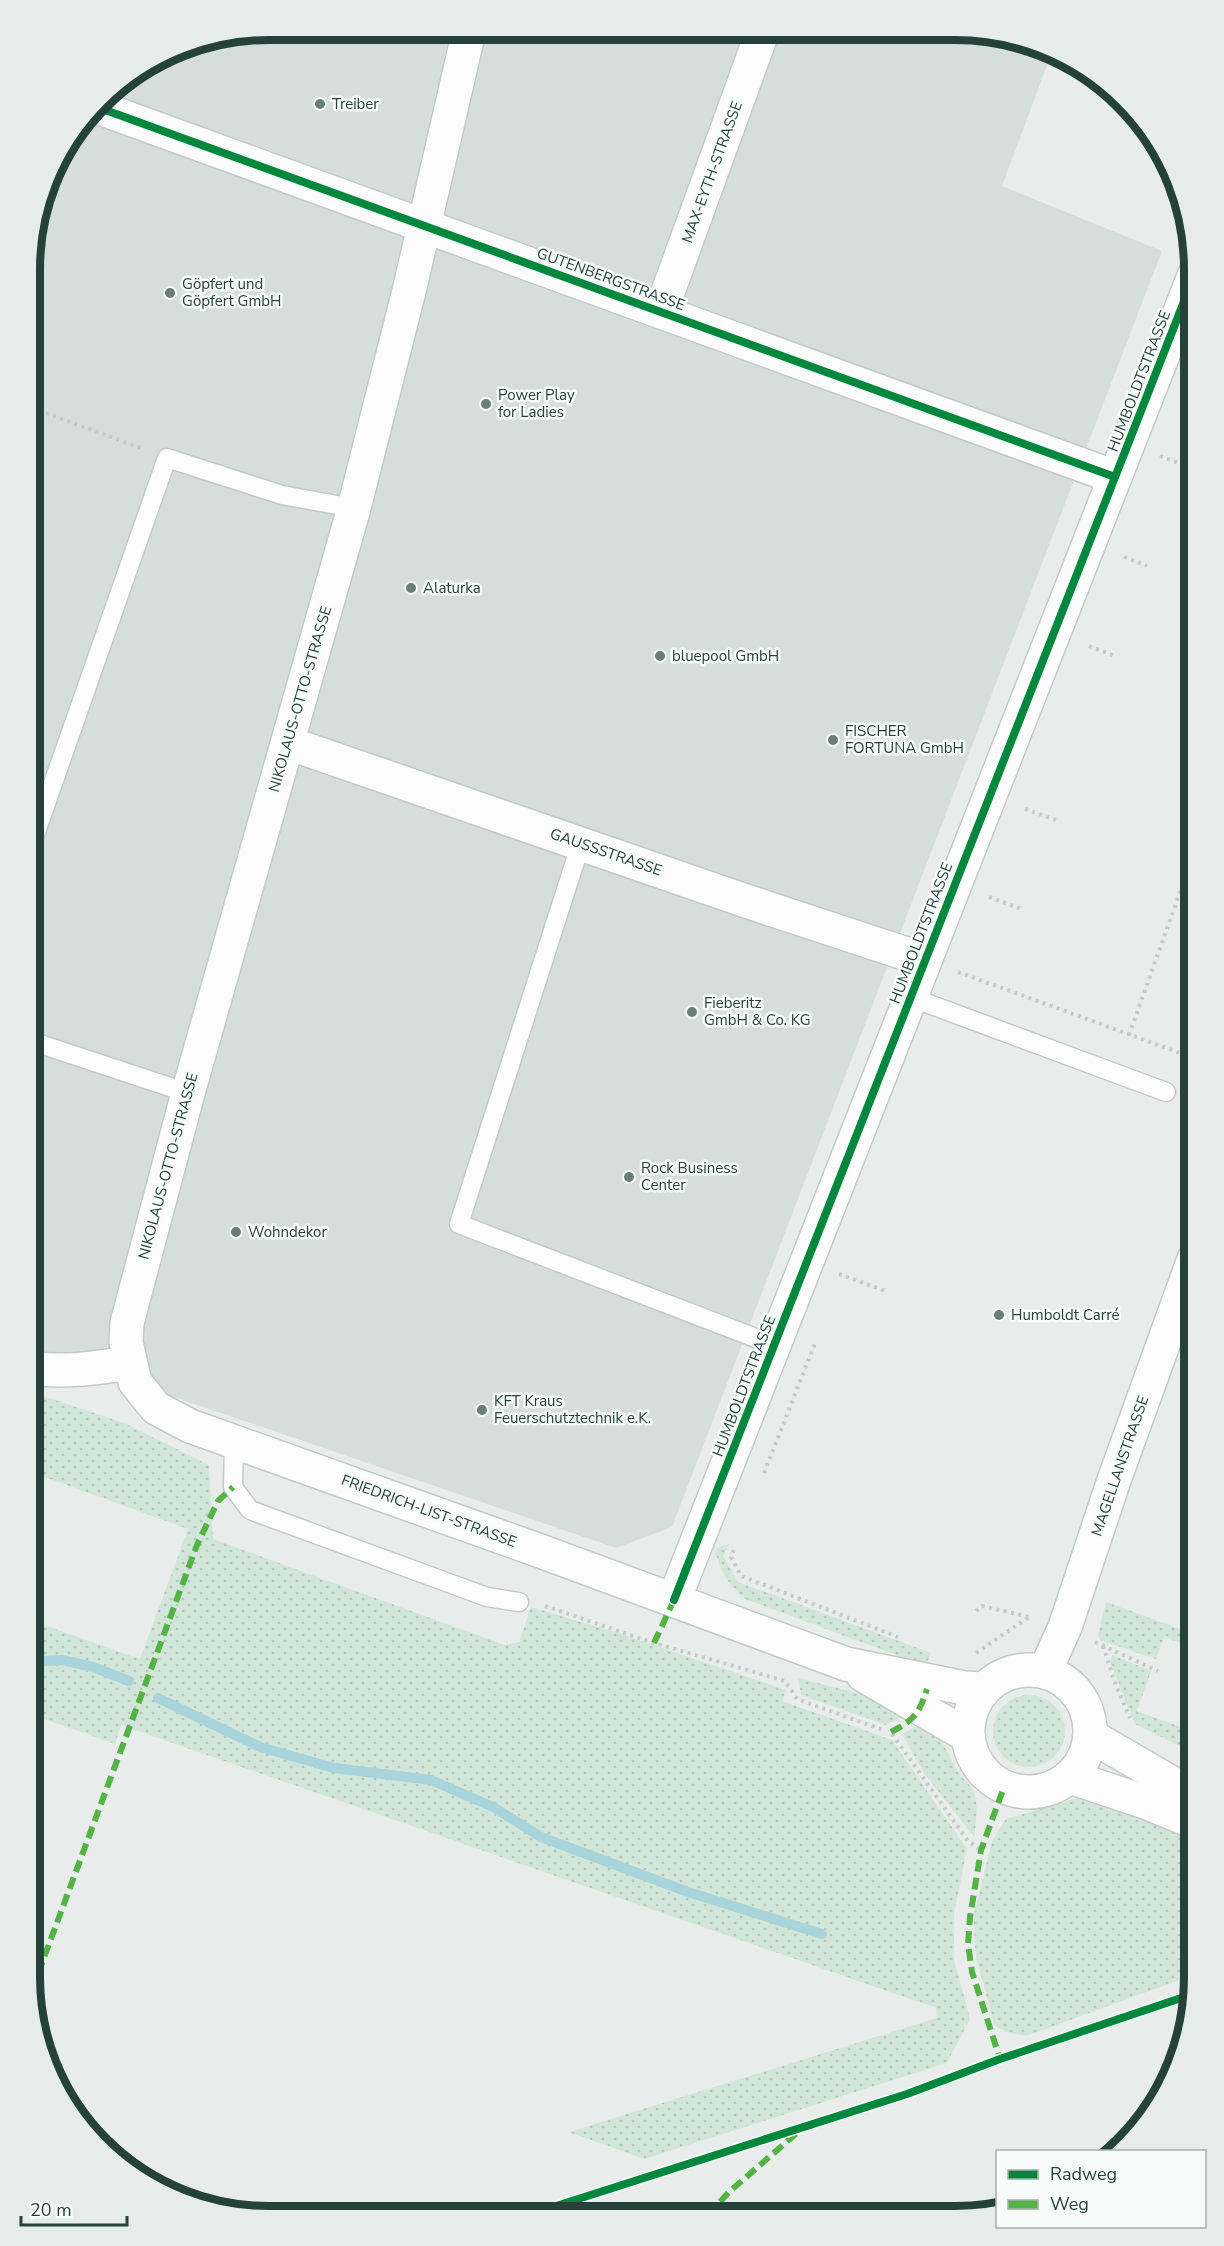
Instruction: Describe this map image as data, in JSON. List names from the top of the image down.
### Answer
{
  "streets": {
    "street": [
      "MAX-EYTH-STRASSE",
      "GUTENBERGSTRASSE",
      "HUMBOLDTSTRASSE",
      "NIKOLAUS-OTTO-STRASSE",
      "GAUSSSTRASSE",
      "MAGELLANSTRASSE",
      "FRIEDRICH-LIST-STRASSE"
    ]
  },
  "crossings": [
    ["MAX-EYTH-STRASSE", "GUTENBERGSTRASSE"],
    ["GUTENBERGSTRASSE", "HUMBOLDTSTRASSE"],
    ["GUTENBERGSTRASSE", "NIKOLAUS-OTTO-STRASSE"],
    ["HUMBOLDTSTRASSE", "GAUSSSTRASSE"],
    ["HUMBOLDTSTRASSE", "FRIEDRICH-LIST-STRASSE"],
    ["NIKOLAUS-OTTO-STRASSE", "GAUSSSTRASSE"],
    ["NIKOLAUS-OTTO-STRASSE", "FRIEDRICH-LIST-STRASSE"],
    ["MAGELLANSTRASSE", "FRIEDRICH-LIST-STRASSE"]
  ],
  "places": [
    "Treiber",
    "Göpfert und Göpfert GmbH",
    "Power Play for Ladies",
    "Alaturka",
    "bluepool GmbH",
    "FISCHER FORTUNA GmbH",
    "Fieberitz GmbH & Co. KG",
    "Rock Business Center",
    "Wohndekor",
    "Humboldt Carré",
    "KFT Kraus Feuerschutztechnik e.K."
  ],
  "legend": ["Radweg", "Weg"],
  "scale_bar": "20 m"
}
